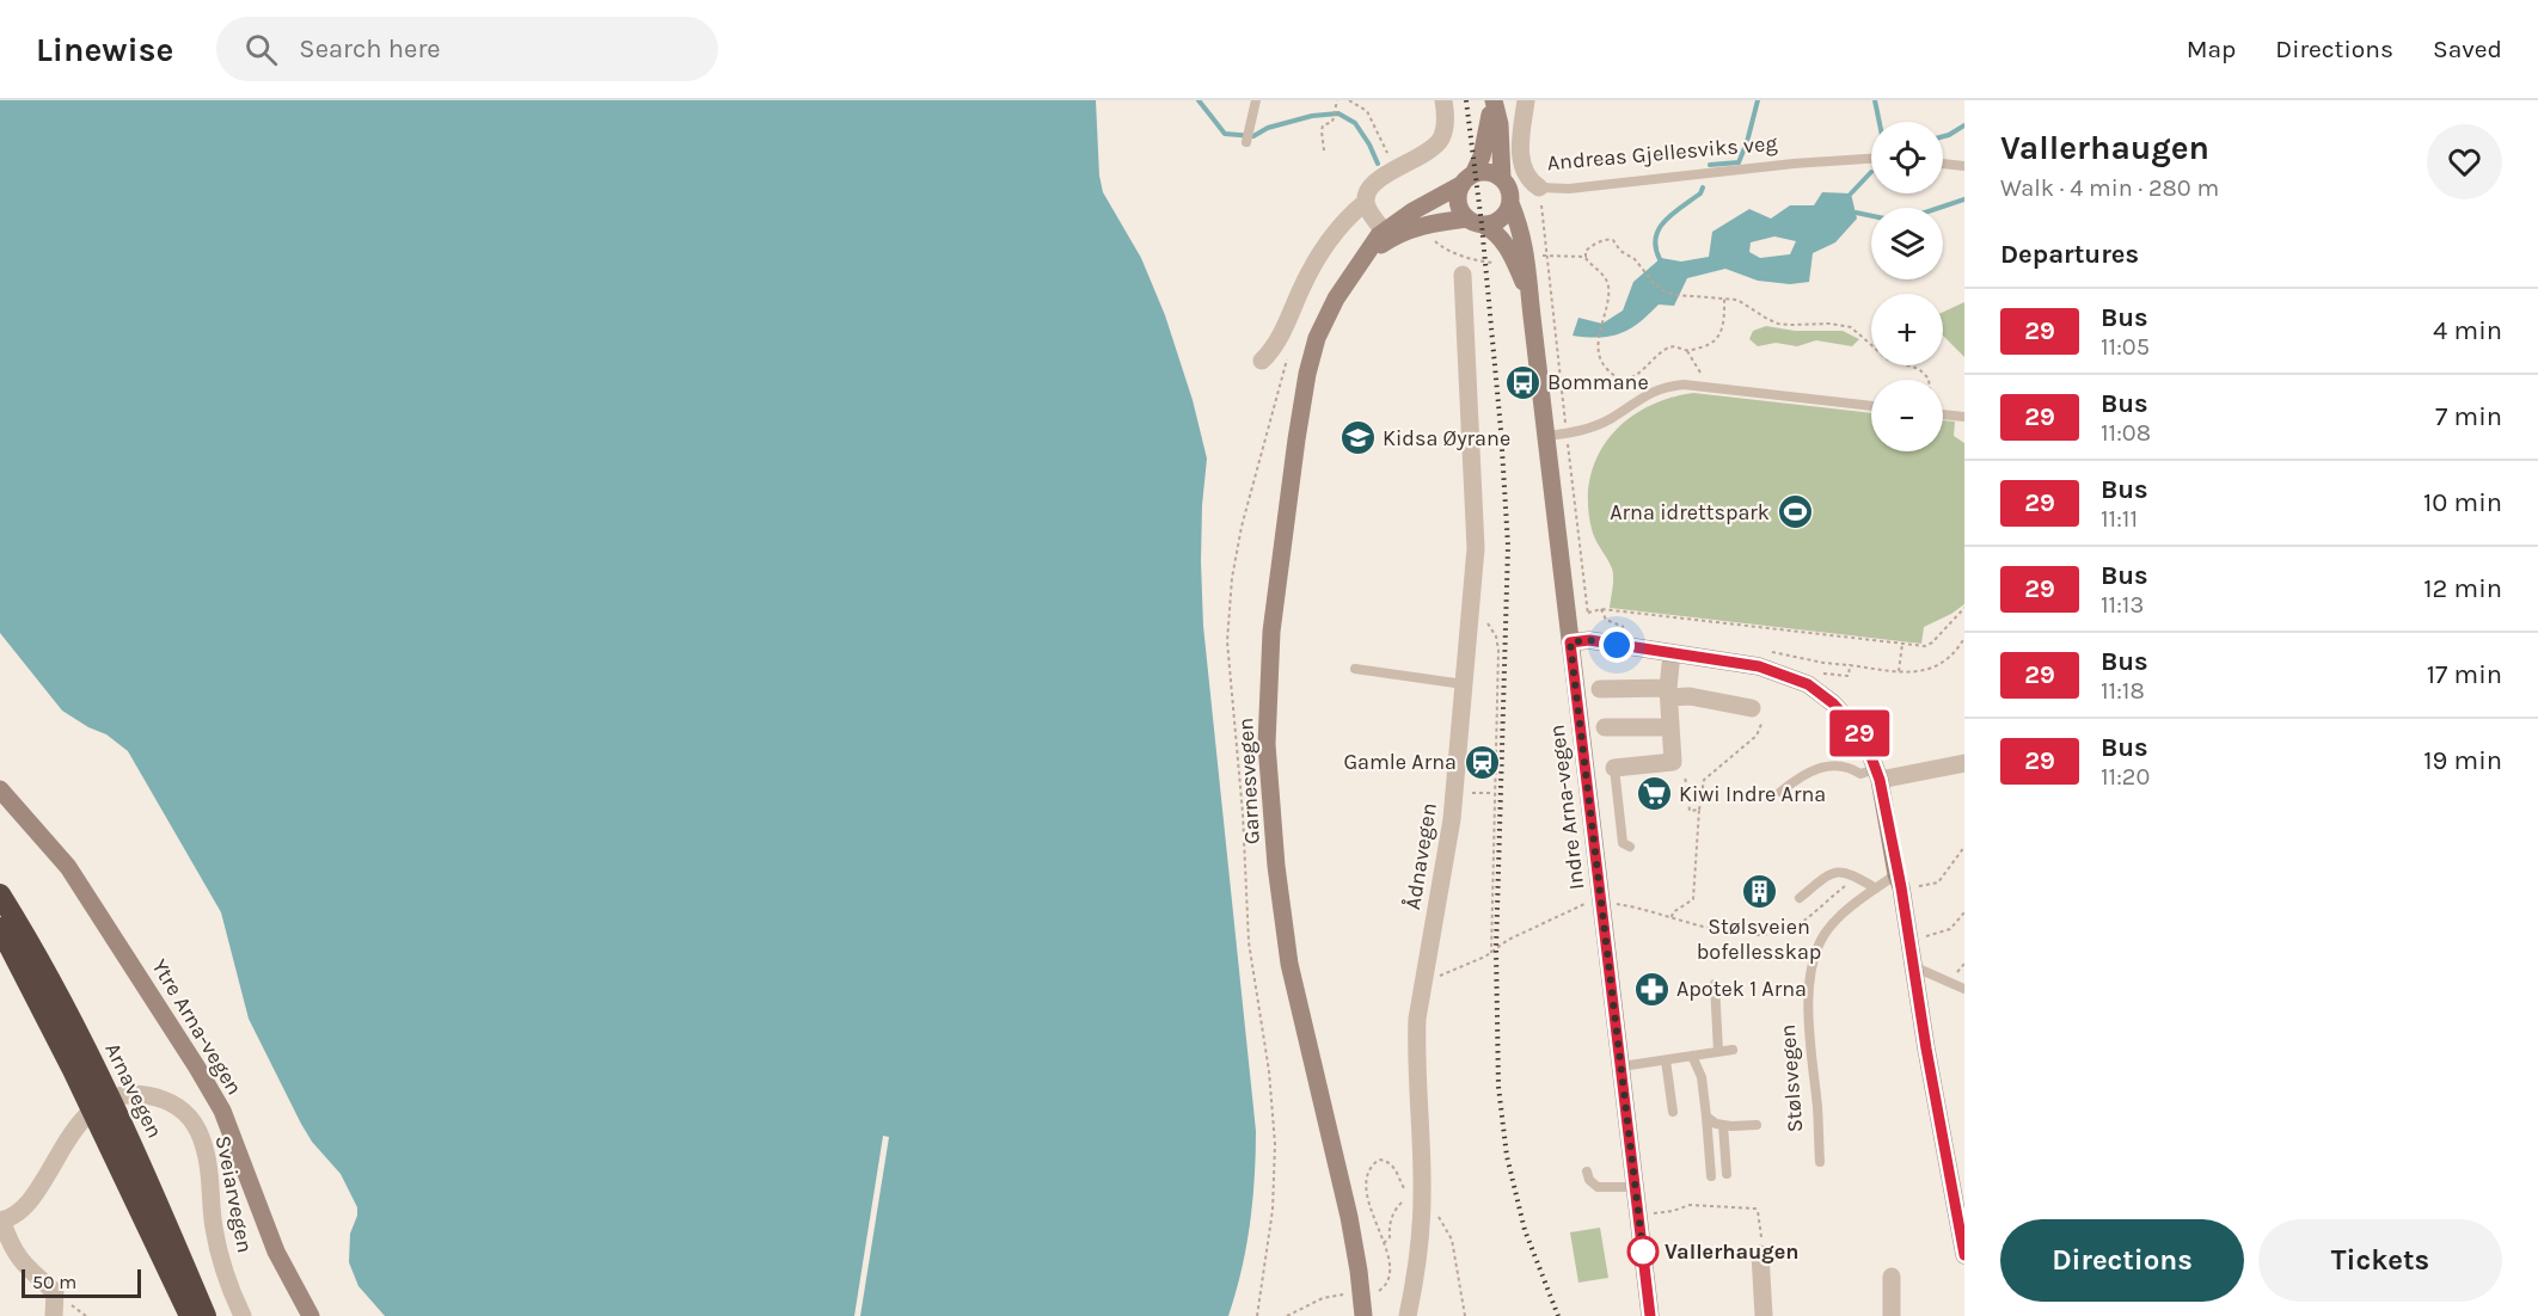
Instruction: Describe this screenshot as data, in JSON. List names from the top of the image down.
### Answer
{
  "streets": {
    "highway": ["Arnavegen"],
    "main road": ["Garnesvegen", "Indre Arna-vegen", "Ytre Arna-vegen"],
    "street": ["Andreas Gjellesviks veg", "Ådnavegen", "Sveiarvegen"],
    "lane": ["Stølsvegen"]
  },
  "crossings": [
    ["Garnesvegen", "Indre Arna-vegen"]
  ],
  "places": {
    "bus stop": ["Bommane"],
    "school or university": ["Kidsa Øyrane"],
    "sports": ["Arna idrettspark"],
    "station": ["Gamle Arna"],
    "supermarket": ["Kiwi Indre Arna"],
    "building": ["Stølsveien bofellesskap"],
    "pharmacy": ["Apotek 1 Arna"],
    "other": ["Vallerhaugen"]
  },
  "lines": ["bus line 29"],
  "scale_bar": "50 m",
  "page": {
    "header": "Linewise",
    "search": "Search here",
    "nav": ["Map", "Directions", "Saved"],
    "on_map": "29",
    "heading": [
      ["Vallerhaugen", "Walk · 4 min · 280 m"],
      "Departures"
    ],
    "map_buttons": ["+", "−"],
    "list": [
      {
        "mark": "29",
        "name": "Bus",
        "note": "11:05",
        "value": "4 min"
      },
      {
        "mark": "29",
        "name": "Bus",
        "note": "11:08",
        "value": "7 min"
      },
      {
        "mark": "29",
        "name": "Bus",
        "note": "11:11",
        "value": "10 min"
      },
      {
        "mark": "29",
        "name": "Bus",
        "note": "11:13",
        "value": "12 min"
      },
      {
        "mark": "29",
        "name": "Bus",
        "note": "11:18",
        "value": "17 min"
      },
      {
        "mark": "29",
        "name": "Bus",
        "note": "11:20",
        "value": "19 min"
      }
    ],
    "buttons": ["Directions", "Tickets"],
    "scale": "50 m"
  }
}
